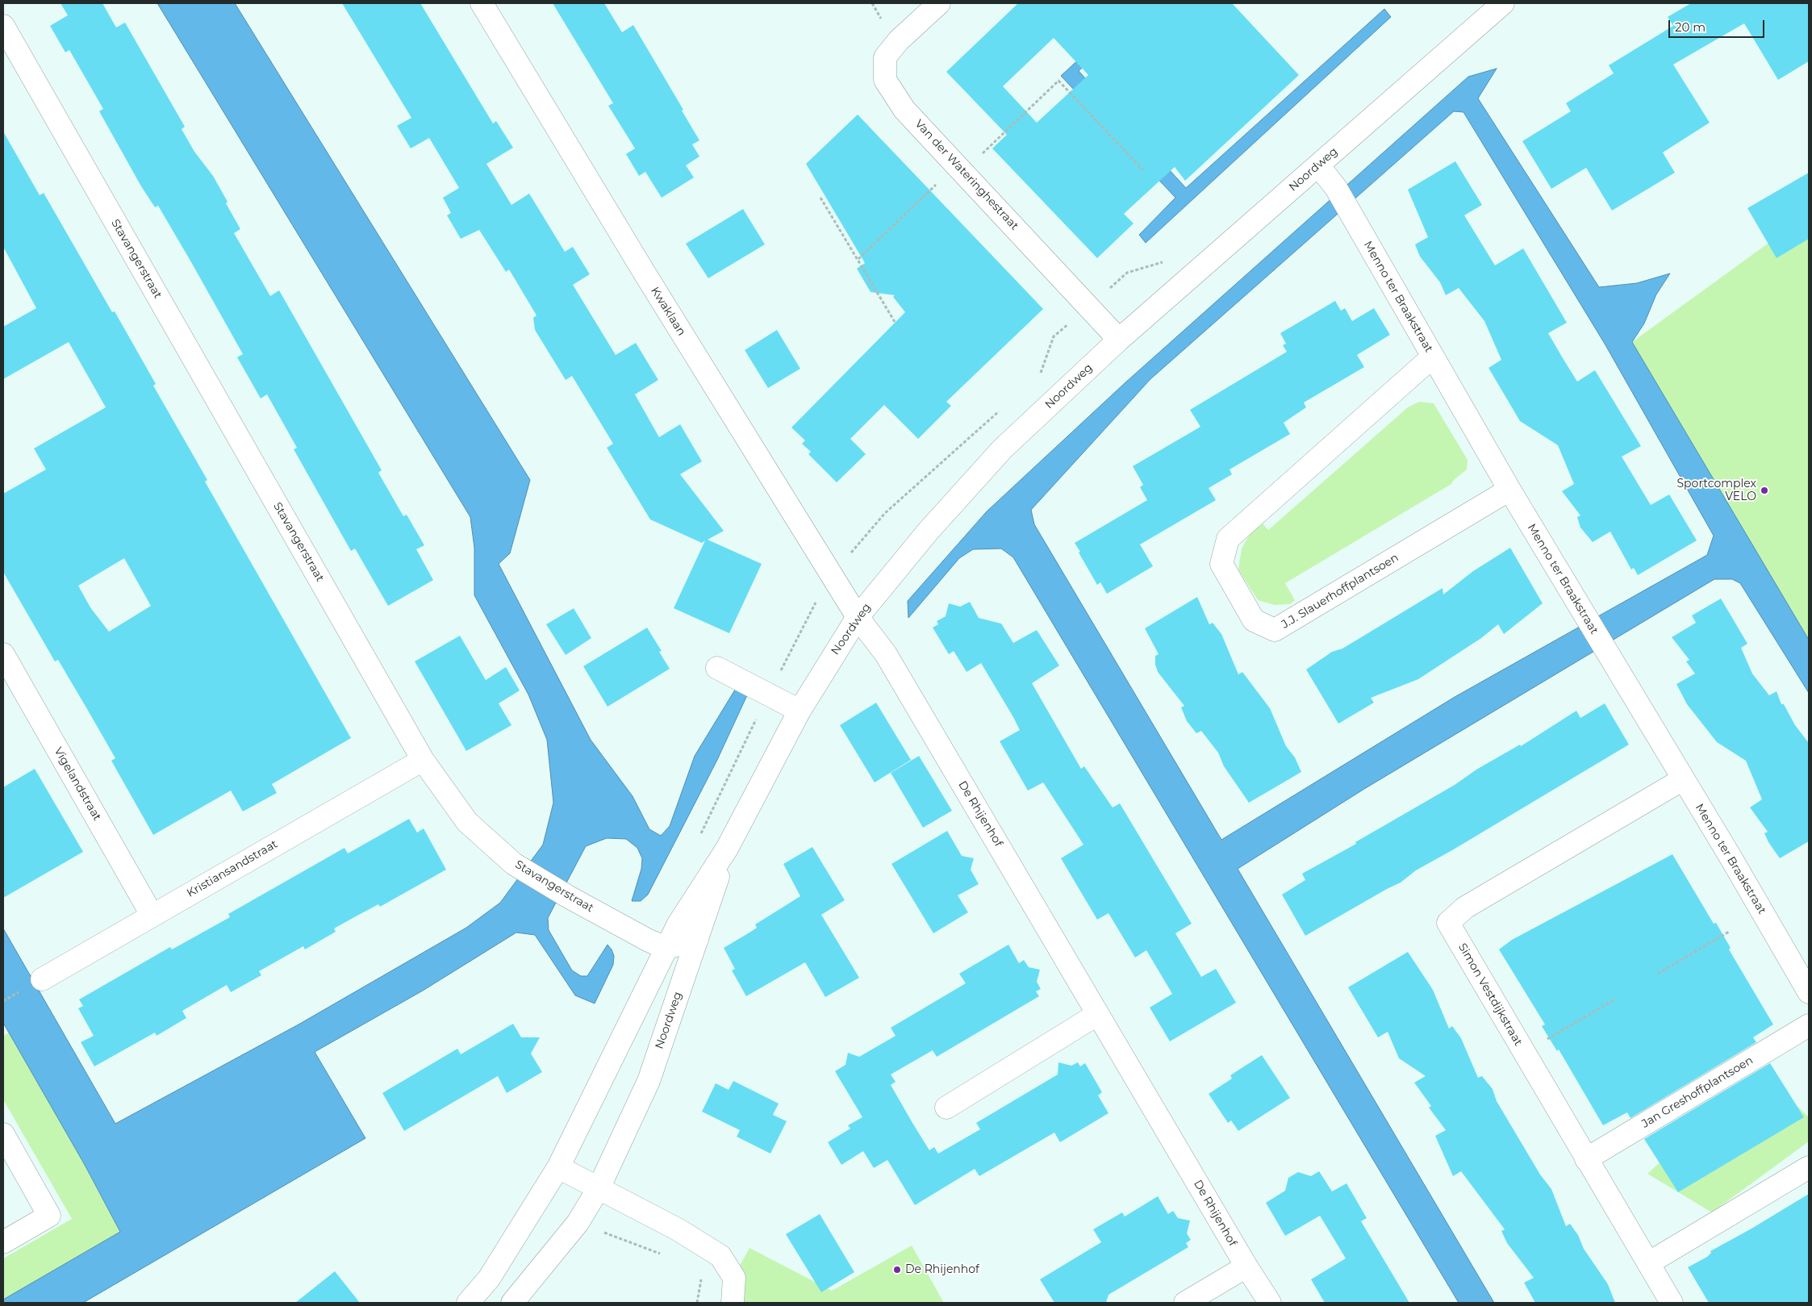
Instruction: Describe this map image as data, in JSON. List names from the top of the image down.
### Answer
{
  "streets": {
    "street": [
      "Noordweg",
      "Van der Wateringhestraat",
      "Stavangerstraat",
      "Menno ter Braakstraat",
      "Kwaklaan",
      "J.J. Slauerhoffplantsoen",
      "Vigelandstraat",
      "De Rhijenhof",
      "Kristiansandstraat",
      "Simon Vestdijkstraat",
      "Jan Greshoffplantsoen"
    ]
  },
  "crossings": [
    ["Noordweg", "Van der Wateringhestraat"],
    ["Noordweg", "Stavangerstraat"],
    ["Noordweg", "Menno ter Braakstraat"],
    ["Noordweg", "Kwaklaan"],
    ["Noordweg", "De Rhijenhof"],
    ["Stavangerstraat", "Kristiansandstraat"],
    ["Menno ter Braakstraat", "J.J. Slauerhoffplantsoen"],
    ["Menno ter Braakstraat", "Simon Vestdijkstraat"],
    ["Kwaklaan", "De Rhijenhof"],
    ["Vigelandstraat", "Kristiansandstraat"],
    ["Simon Vestdijkstraat", "Jan Greshoffplantsoen"]
  ],
  "places": ["Sportcomplex VELO", "De Rhijenhof"],
  "scale_bar": "20 m"
}
